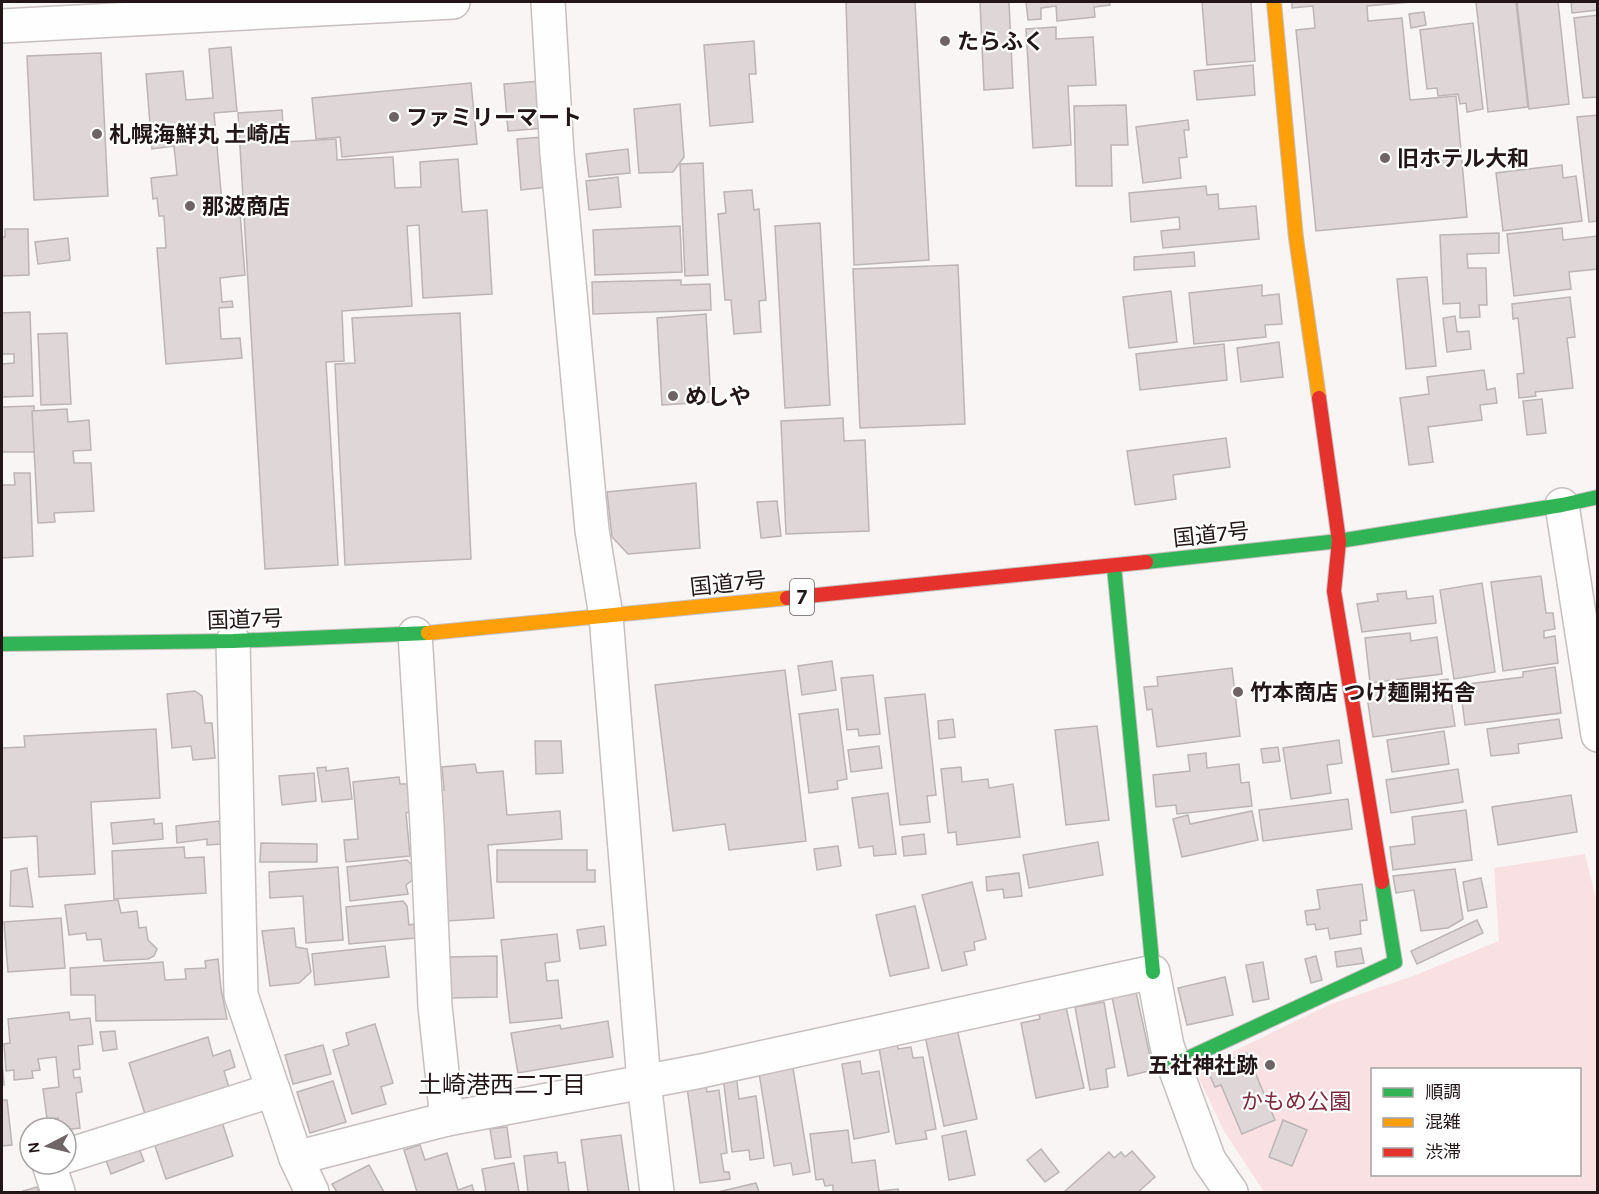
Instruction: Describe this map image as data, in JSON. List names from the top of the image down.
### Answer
{
  "streets": {
    "main road": ["国道7号", "7"]
  },
  "districts": ["土崎港西二丁目"],
  "parks": ["かもめ公園"],
  "places": [
    "たらふく",
    "ファミリーマート",
    "札幌海鮮丸 土崎店",
    "旧ホテル大和",
    "那波商店",
    "めしや",
    "竹本商店 つけ麺開拓舎",
    "五社神社跡"
  ],
  "legend": ["順調", "混雑", "渋滞"],
  "north": "left"
}
